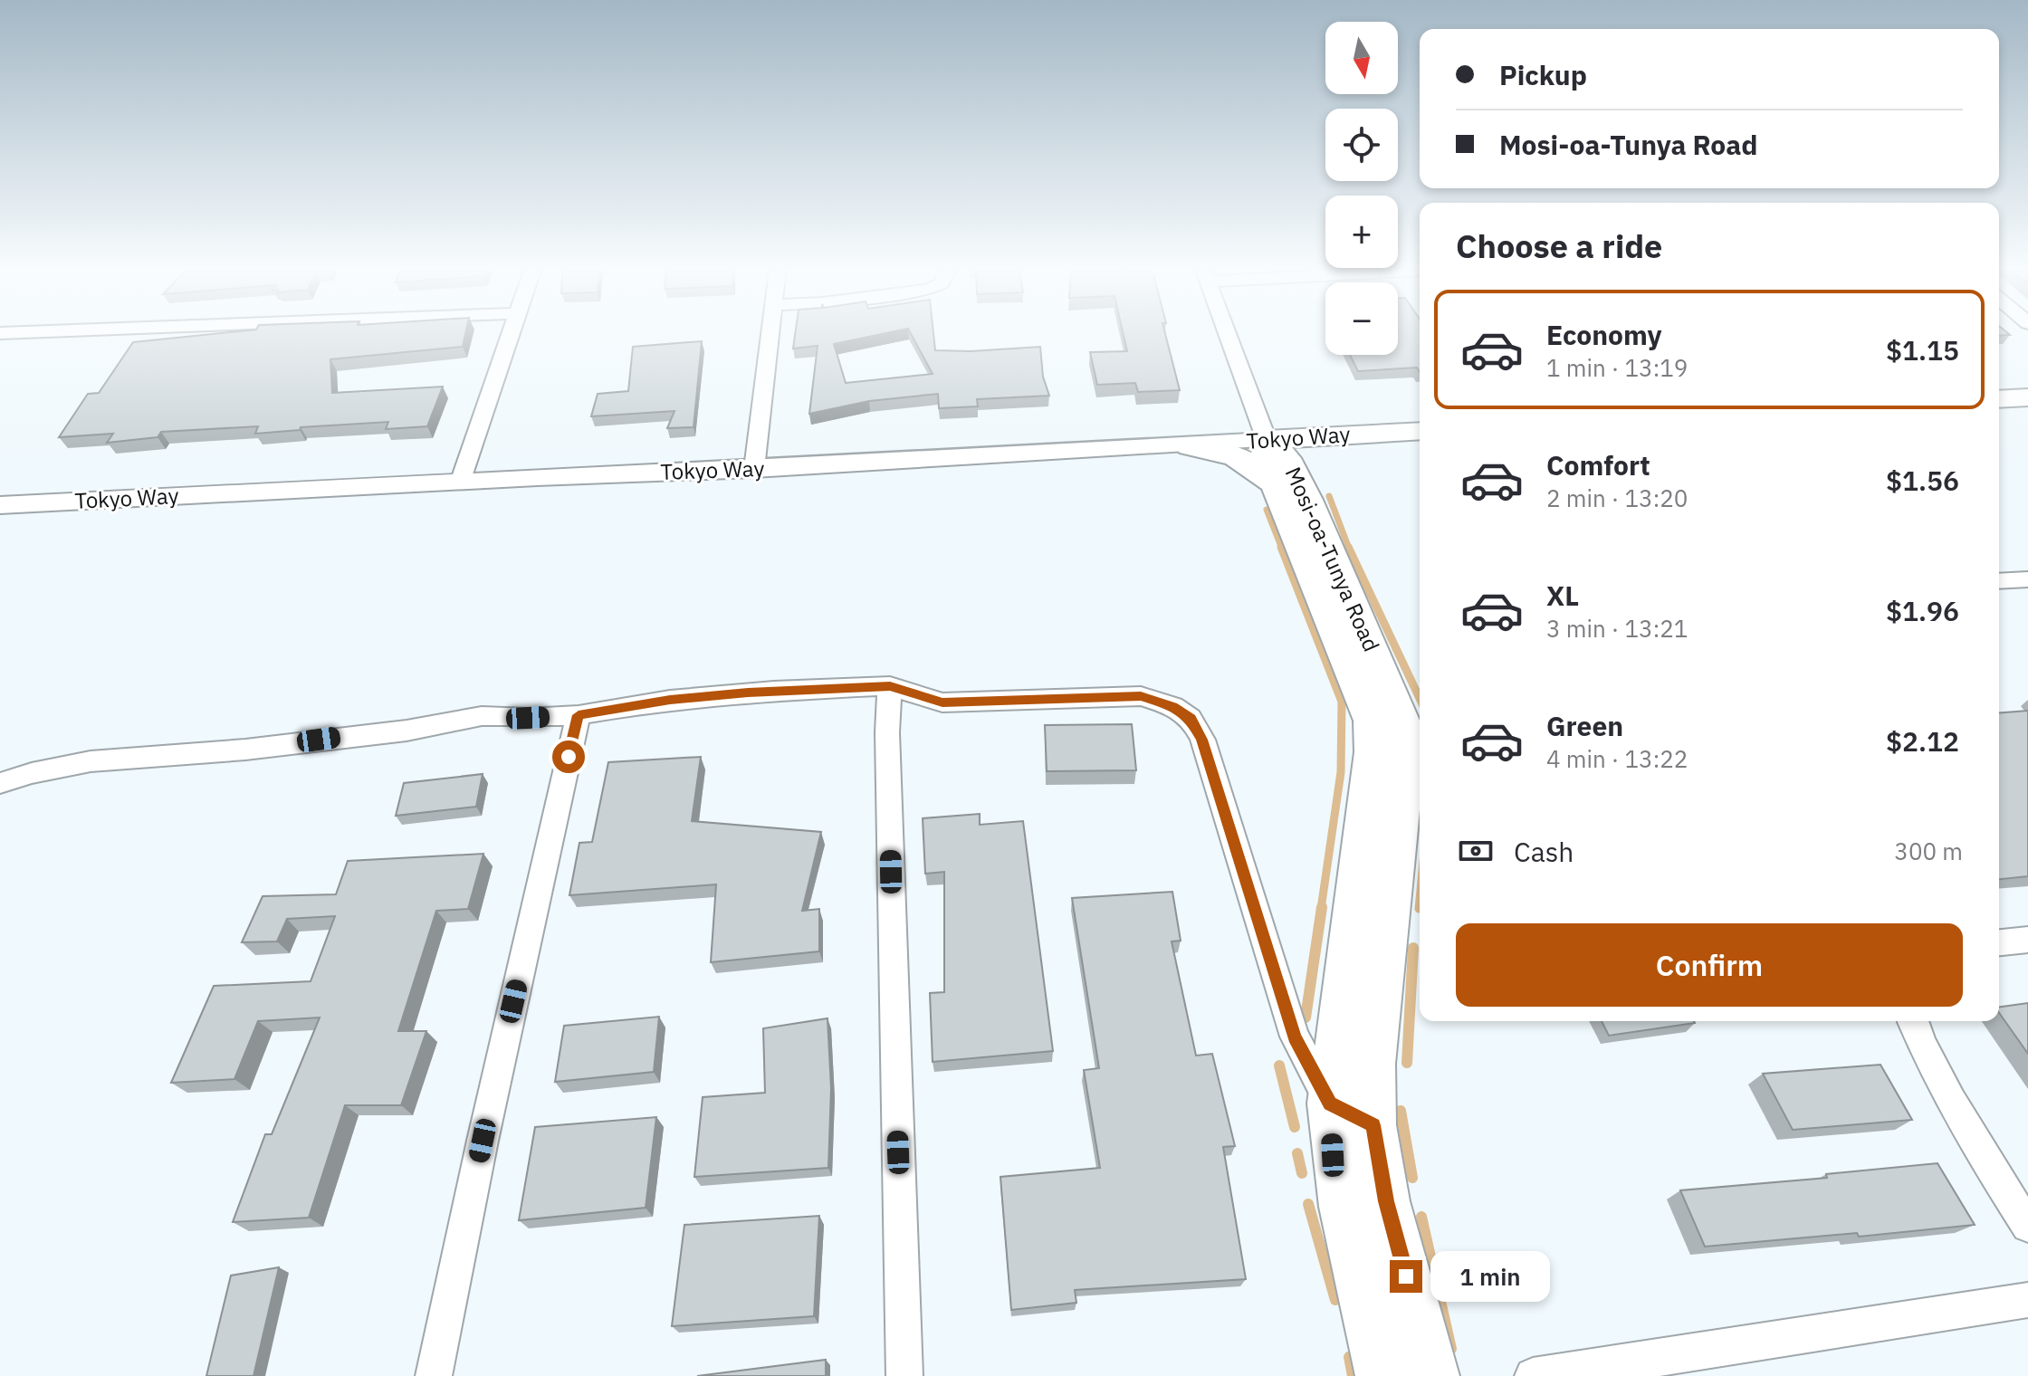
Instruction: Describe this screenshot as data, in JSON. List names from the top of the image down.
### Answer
{
  "streets": {
    "main road": ["Tokyo Way", "Mosi-oa-Tunya Road"]
  },
  "crossings": [
    ["Tokyo Way", "Mosi-oa-Tunya Road"]
  ],
  "north": "bottom",
  "page": {
    "map_buttons": ["+", "−"],
    "banner": ["Pickup", "Mosi-oa-Tunya Road"],
    "heading": "Choose a ride",
    "list": [
      {
        "name": "Economy",
        "note": "1 min · 13:19",
        "value": "$1.15"
      },
      {
        "name": "Comfort",
        "note": "2 min · 13:20",
        "value": "$1.56"
      },
      {
        "name": "XL",
        "note": "3 min · 13:21",
        "value": "$1.96"
      },
      {
        "name": "Green",
        "note": "4 min · 13:22",
        "value": "$2.12"
      }
    ],
    "pay": ["Cash", "300 m"],
    "buttons": "Confirm",
    "bubble": "1 min"
  }
}
